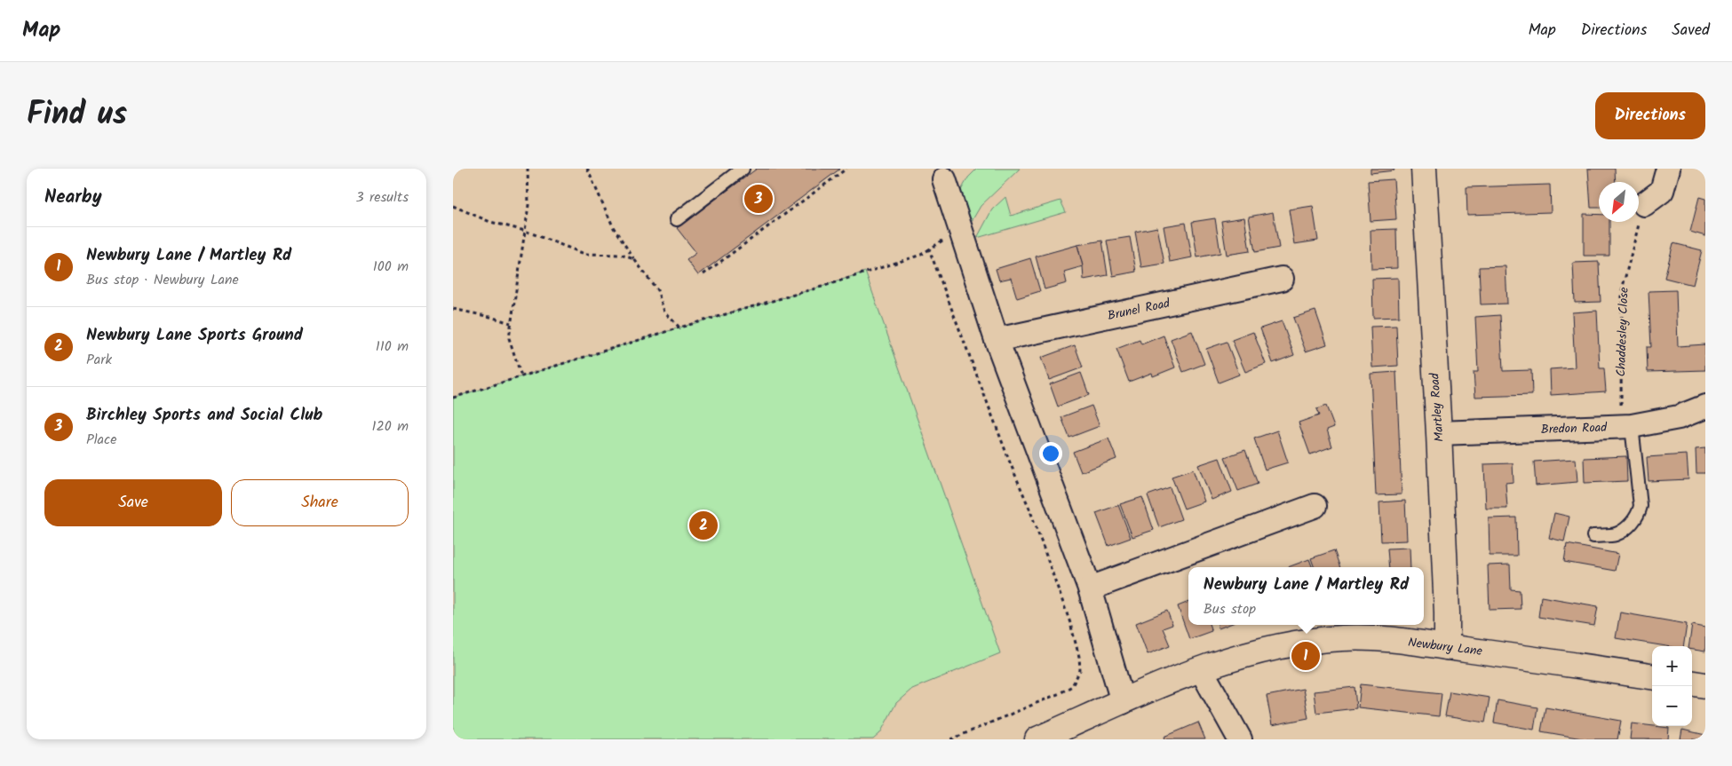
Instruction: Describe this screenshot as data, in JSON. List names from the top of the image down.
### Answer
{
  "streets": {
    "street": [
      "Brunel Road",
      "Martley Road",
      "Bredon Road",
      "Newbury Lane"
    ],
    "path": ["Chaddesley Close"]
  },
  "crossings": [
    ["Chaddesley Close", "Bredon Road"],
    ["Martley Road", "Bredon Road"],
    ["Martley Road", "Newbury Lane"]
  ],
  "north": "bottom left",
  "page": {
    "header": "Map",
    "nav": ["Map", "Directions", "Saved"],
    "title": "Find us",
    "buttons": [
      "Directions",
      ["Save", "Share"]
    ],
    "heading": ["Nearby", "3 results"],
    "pins": ["3", "2", "1"],
    "list": [
      {
        "mark": "1",
        "name": "Newbury Lane / Martley Rd",
        "note": "Bus stop · Newbury Lane",
        "value": "100 m"
      },
      {
        "mark": "2",
        "name": "Newbury Lane Sports Ground",
        "note": "Park",
        "value": "110 m"
      },
      {
        "mark": "3",
        "name": "Birchley Sports and Social Club",
        "note": "Place",
        "value": "120 m"
      }
    ],
    "popup": ["Newbury Lane / Martley Rd", "Bus stop"],
    "map_buttons": ["+", "−"]
  }
}
